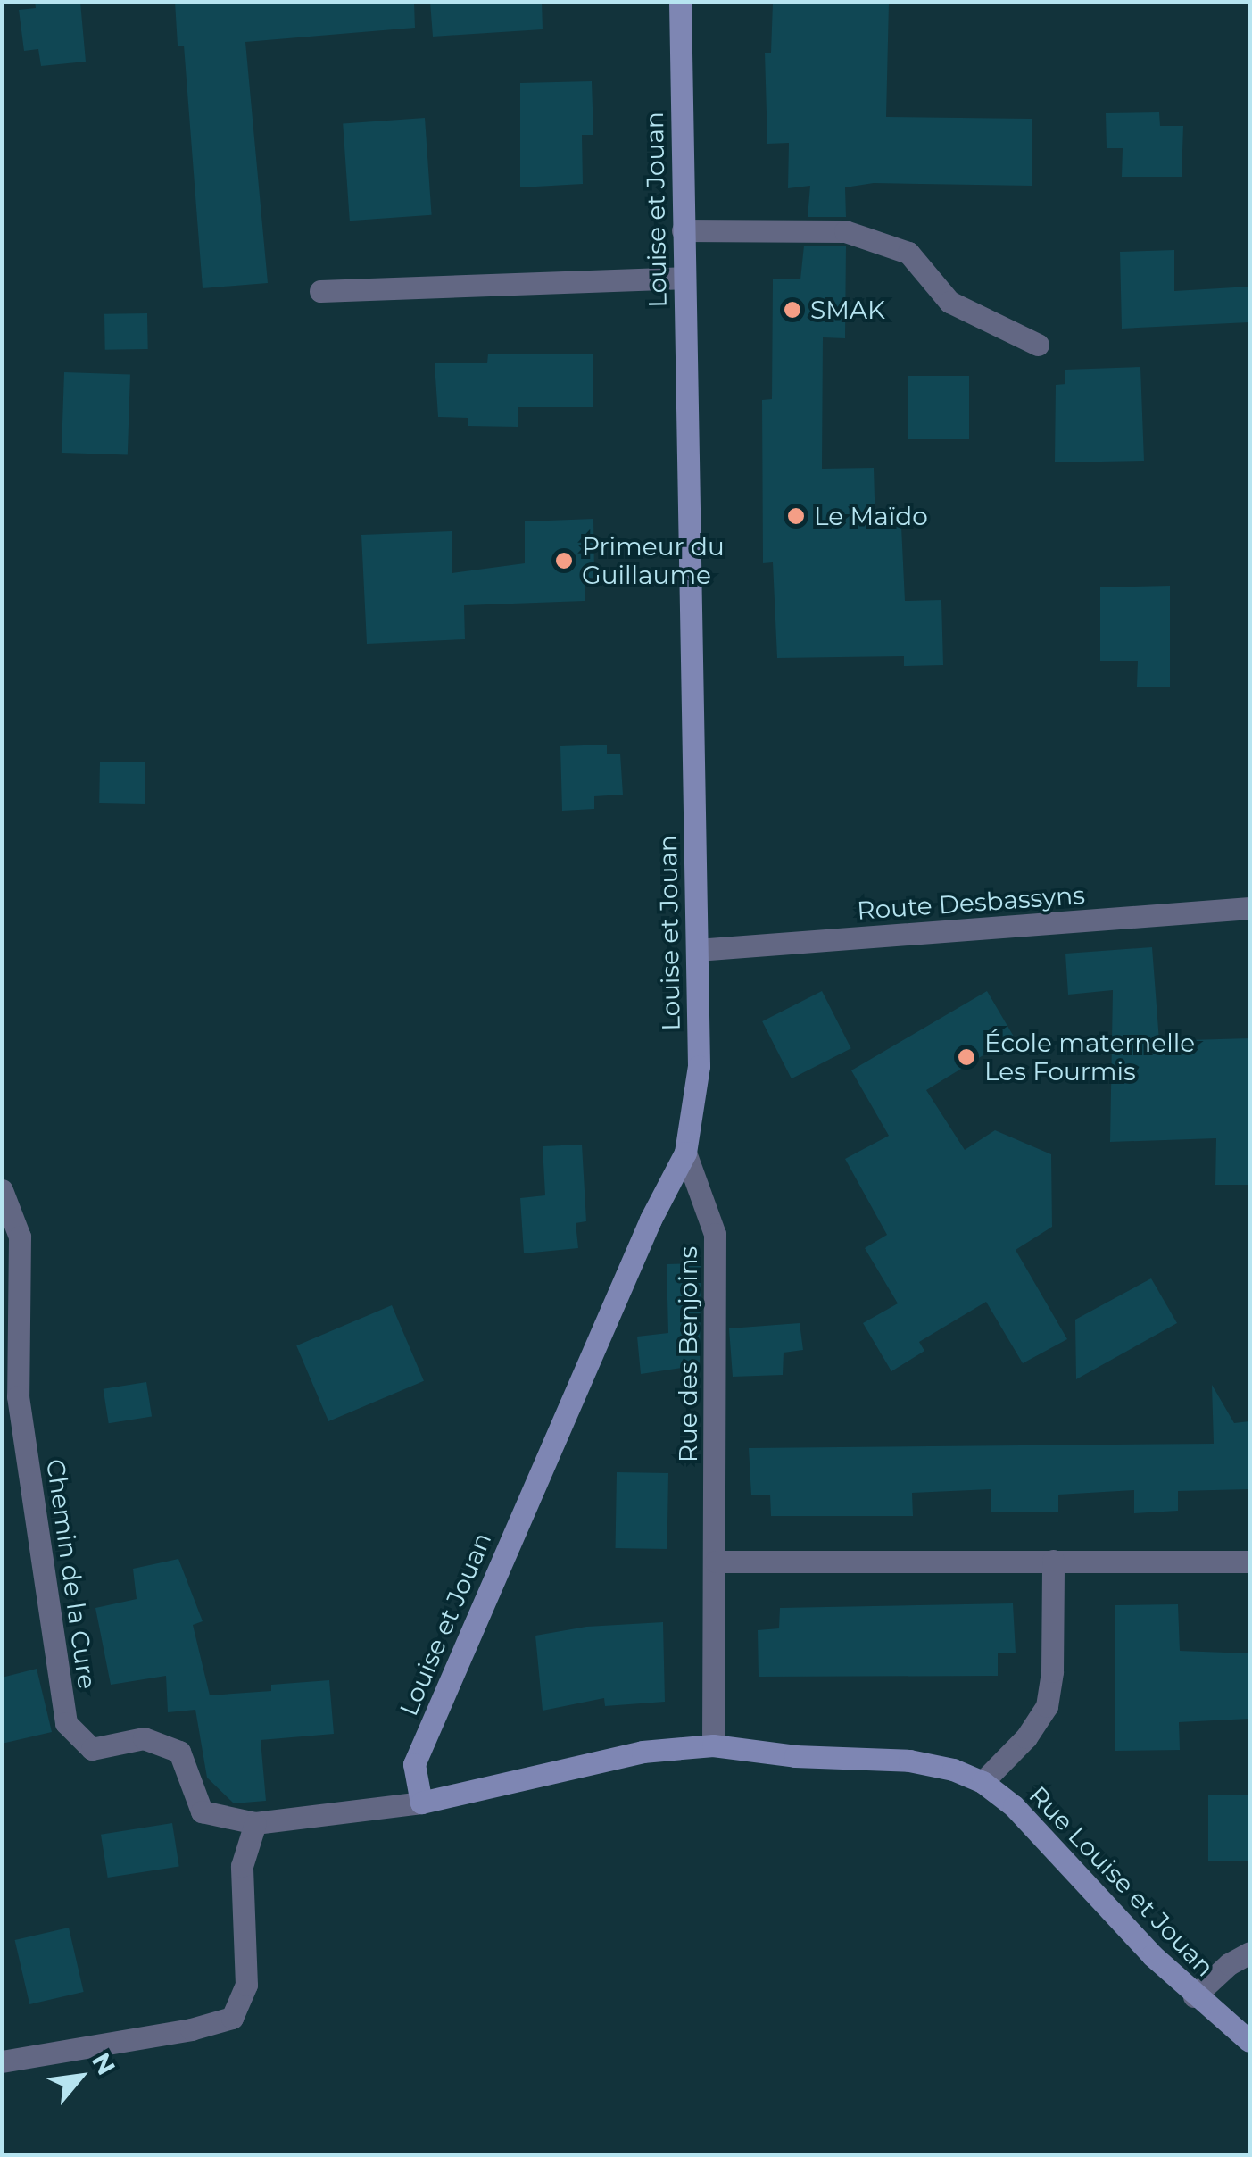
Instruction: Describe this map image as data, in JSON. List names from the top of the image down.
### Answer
{
  "streets": {
    "main road": ["Louise et Jouan", "Rue Louise et Jouan"],
    "street": ["Route Desbassyns", "Rue des Benjoins", "Chemin de la Cure"]
  },
  "crossings": [
    ["Louise et Jouan", "Route Desbassyns"],
    ["Louise et Jouan", "Rue des Benjoins"],
    ["Louise et Jouan", "Chemin de la Cure"],
    ["Louise et Jouan", "Rue Louise et Jouan"],
    ["Rue des Benjoins", "Rue Louise et Jouan"],
    ["Chemin de la Cure", "Rue Louise et Jouan"]
  ],
  "places": [
    "SMAK",
    "Le Maïdo",
    "Primeur du Guillaume",
    "École maternelle Les Fourmis"
  ],
  "north": "top right"
}
